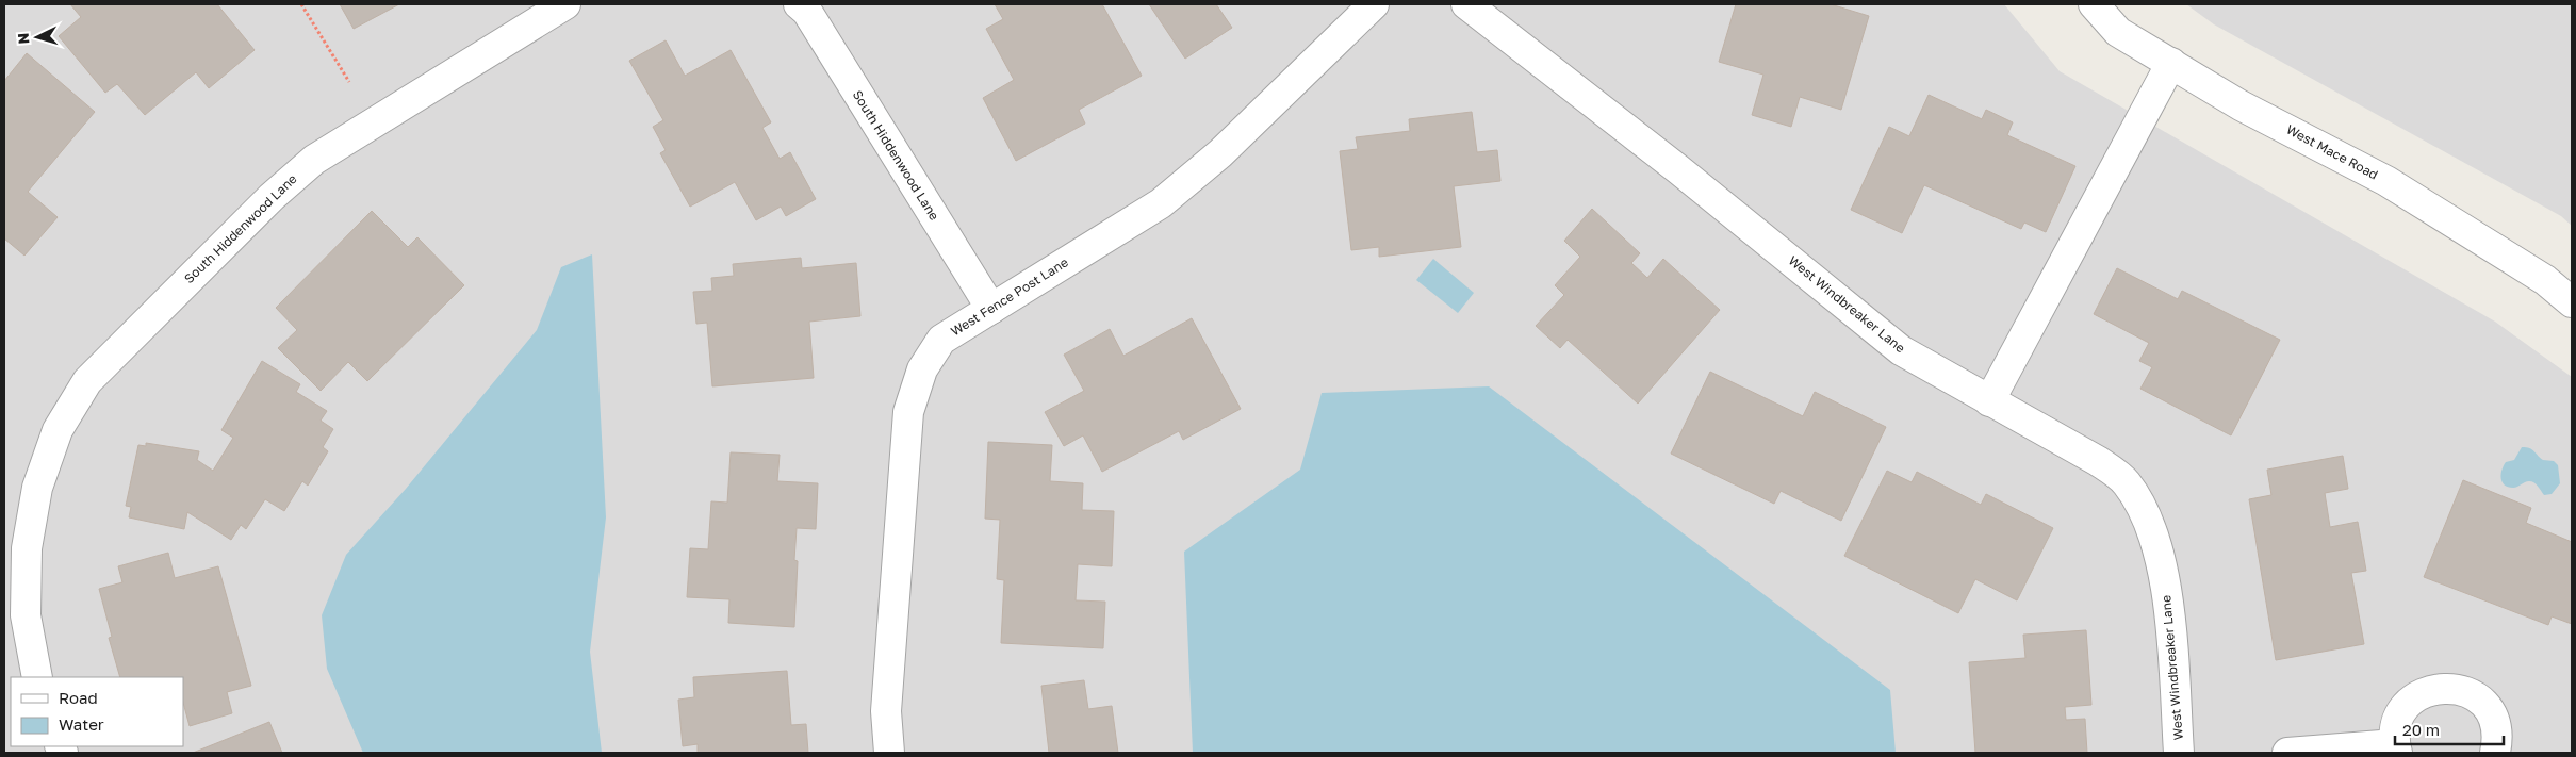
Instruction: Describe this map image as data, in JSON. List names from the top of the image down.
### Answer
{
  "streets": {
    "street": [
      "West Mace Road",
      "South Hiddenwood Lane",
      "West Fence Post Lane",
      "West Windbreaker Lane"
    ]
  },
  "crossings": [
    ["South Hiddenwood Lane", "West Fence Post Lane"]
  ],
  "legend": ["Road", "Water"],
  "scale_bar": "20 m",
  "north": "left"
}
